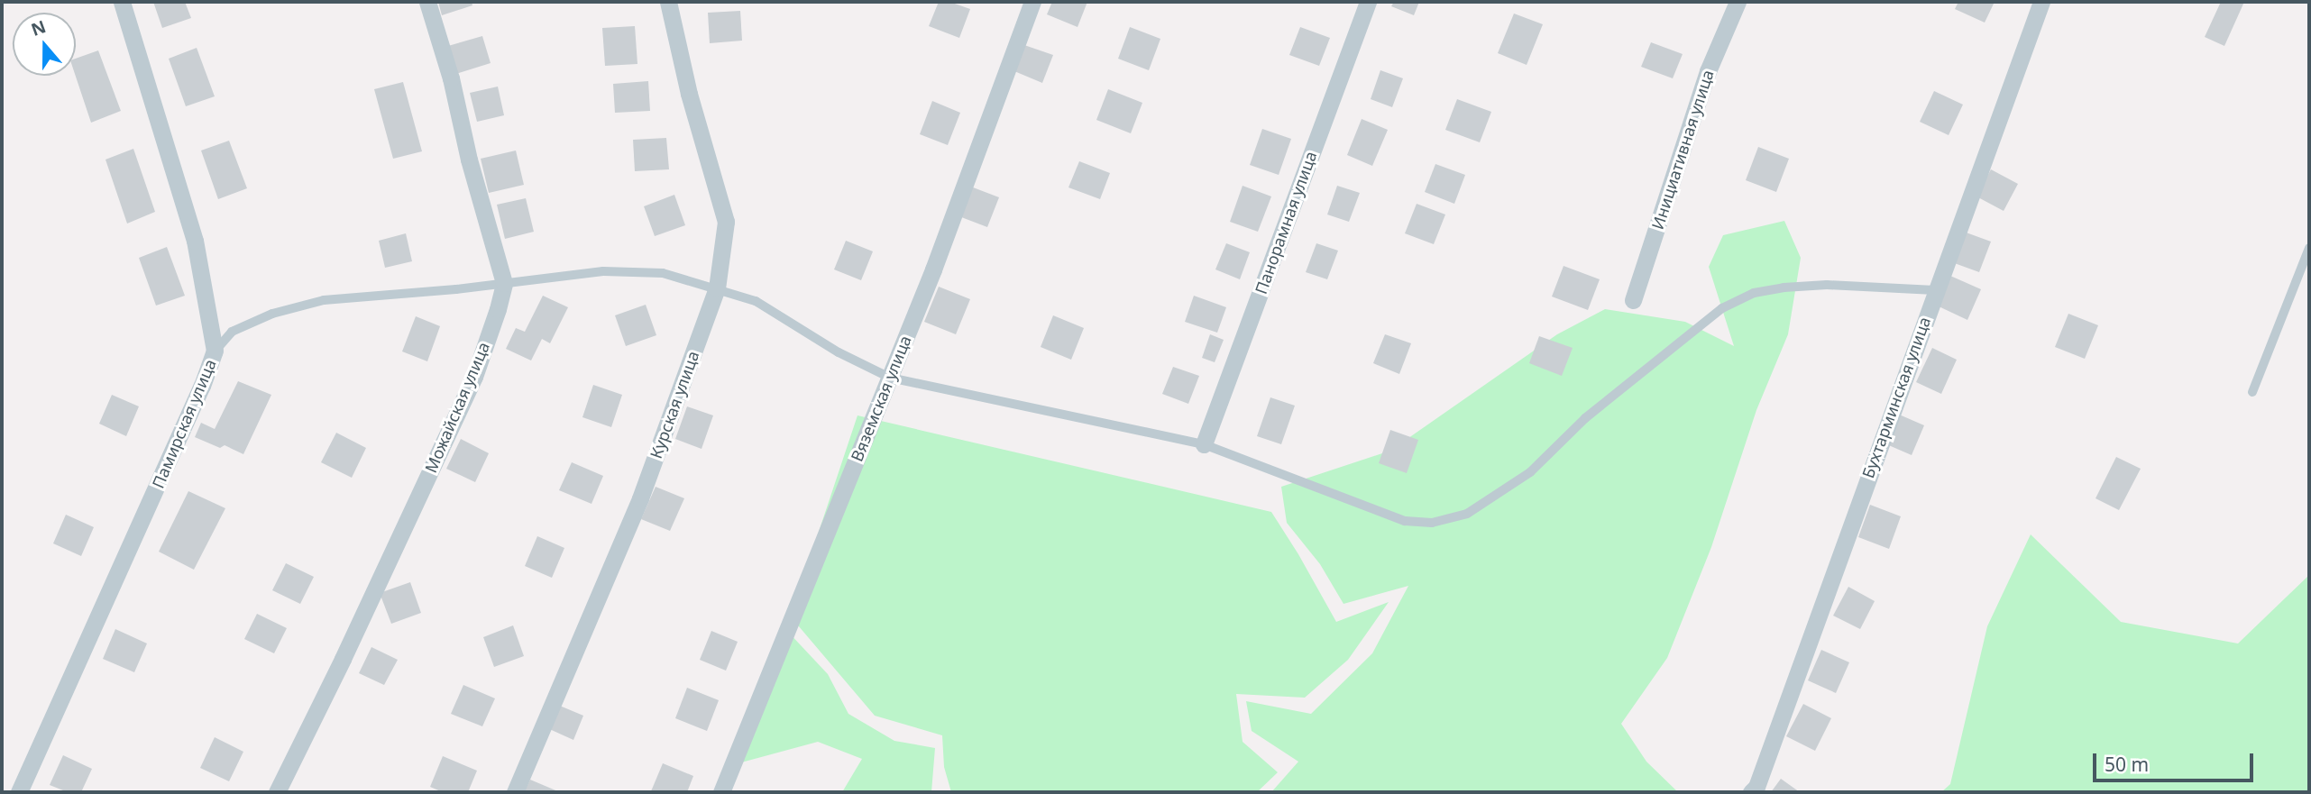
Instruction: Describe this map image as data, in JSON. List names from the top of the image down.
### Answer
{
  "streets": {
    "street": [
      "Инициативная улица",
      "Панорамная улица",
      "Бухтарминская улица",
      "Вяземская улица",
      "Курская улица",
      "Можайская улица",
      "Памирская улица"
    ]
  },
  "scale_bar": "50 m",
  "north": "top"
}
